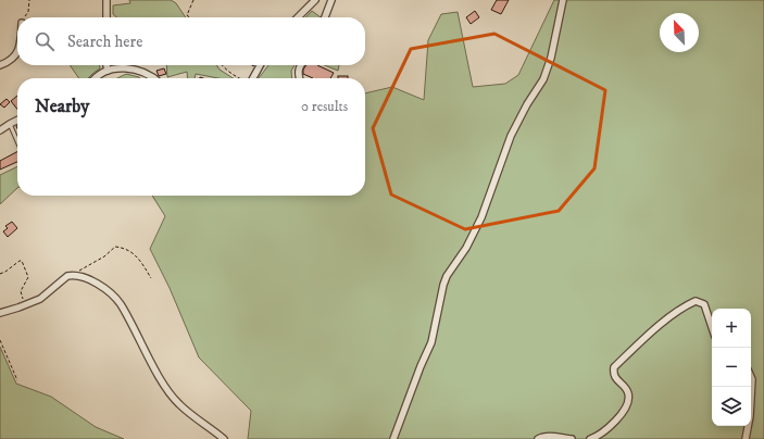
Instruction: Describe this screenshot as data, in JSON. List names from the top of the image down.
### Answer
{
  "north": "top left",
  "page": {
    "search": "Search here",
    "heading": ["Nearby", "0 results"],
    "map_buttons": ["+", "−"]
  }
}
